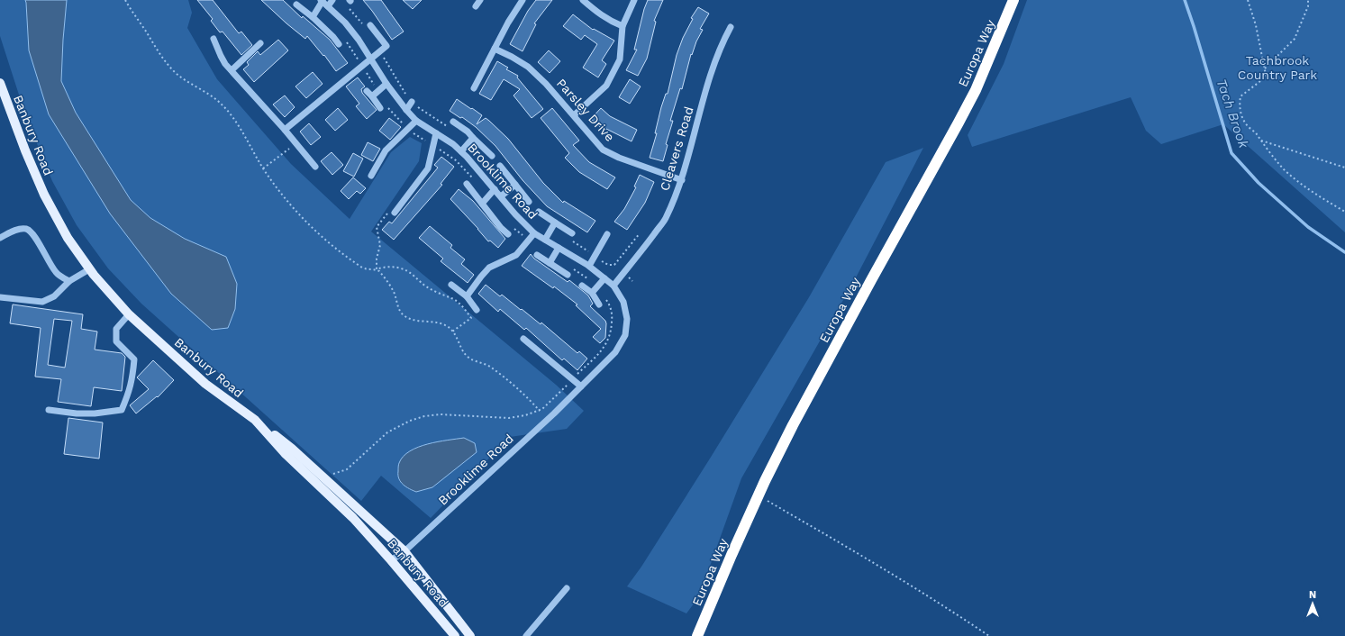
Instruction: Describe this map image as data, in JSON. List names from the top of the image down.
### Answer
{
  "streets": {
    "highway": ["Europa Way"],
    "main road": ["Banbury Road"],
    "street": ["Parsley Drive", "Cleavers Road", "Brooklime Road"]
  },
  "crossings": [
    ["Parsley Drive", "Cleavers Road"],
    ["Banbury Road", "Brooklime Road"],
    ["Cleavers Road", "Brooklime Road"]
  ],
  "water": ["Tach Brook"],
  "parks": ["Tachbrook Country Park"],
  "north": "top"
}
